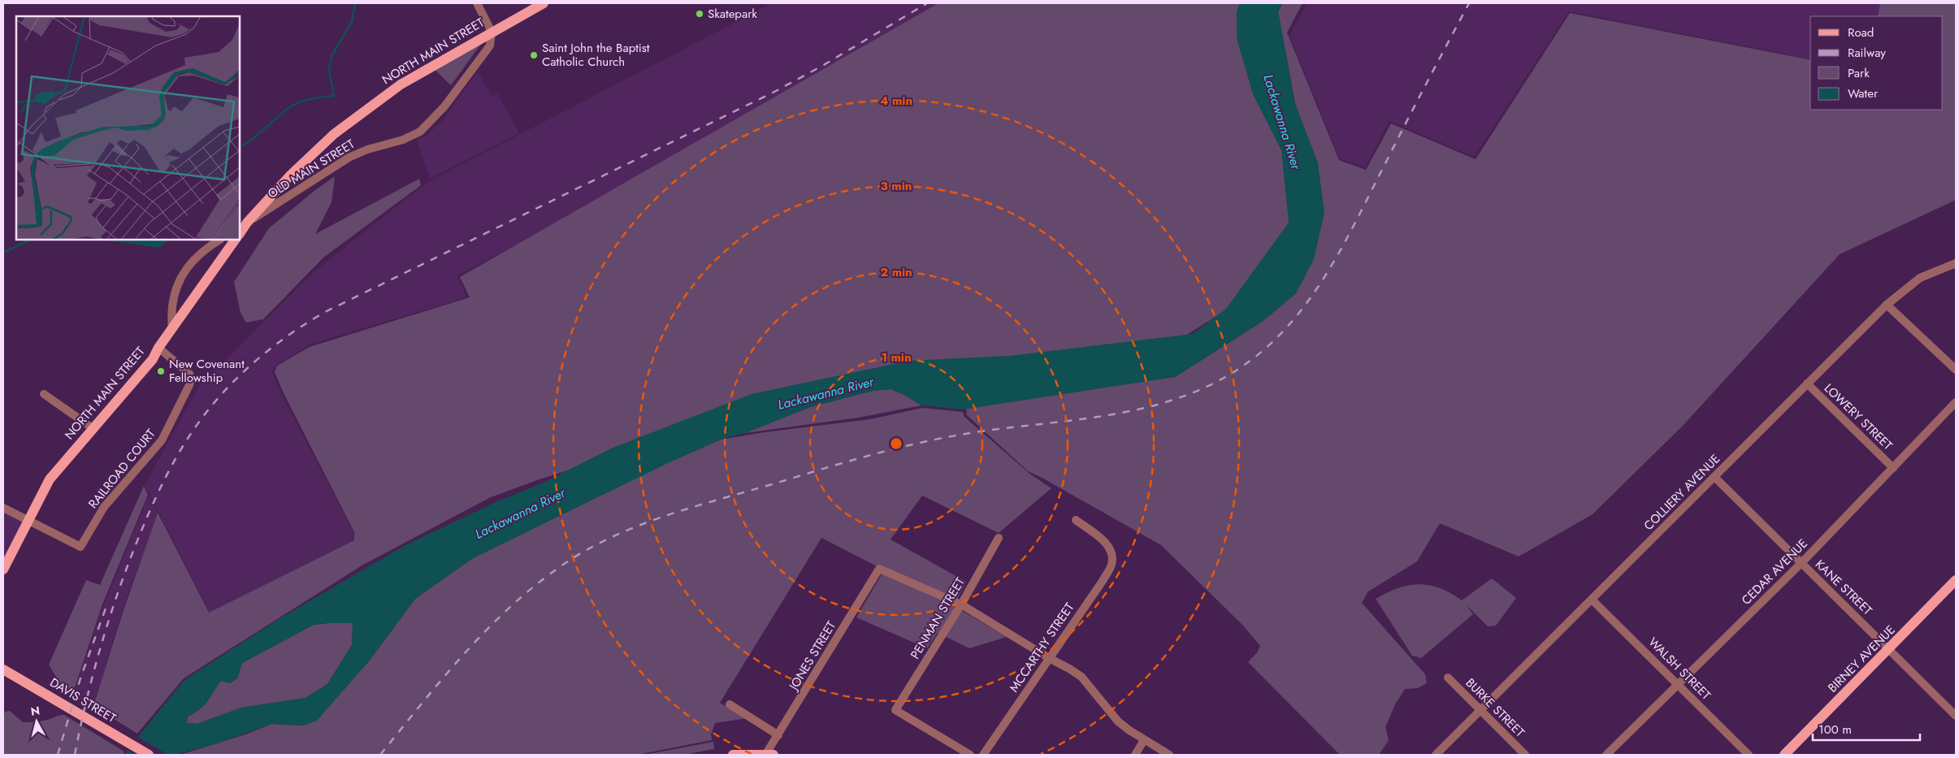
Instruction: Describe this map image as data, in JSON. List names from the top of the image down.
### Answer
{
  "streets": {
    "main road": ["NORTH MAIN STREET", "BIRNEY AVENUE", "DAVIS STREET"],
    "street": [
      "OLD MAIN STREET",
      "LOWERY STREET",
      "RAILROAD COURT",
      "COLLIERY AVENUE",
      "CEDAR AVENUE",
      "KANE STREET",
      "PENMAN STREET",
      "MCCARTHY STREET",
      "JONES STREET",
      "WALSH STREET",
      "BURKE STREET"
    ]
  },
  "crossings": [
    ["NORTH MAIN STREET", "OLD MAIN STREET"],
    ["NORTH MAIN STREET", "RAILROAD COURT"],
    ["LOWERY STREET", "COLLIERY AVENUE"],
    ["LOWERY STREET", "CEDAR AVENUE"],
    ["COLLIERY AVENUE", "KANE STREET"],
    ["COLLIERY AVENUE", "WALSH STREET"],
    ["COLLIERY AVENUE", "BURKE STREET"],
    ["CEDAR AVENUE", "KANE STREET"],
    ["CEDAR AVENUE", "WALSH STREET"],
    ["KANE STREET", "BIRNEY AVENUE"],
    ["PENMAN STREET", "JONES STREET"]
  ],
  "water": ["Lackawanna River"],
  "places": ["Skatepark", "Saint John the Baptist Catholic Church", "New Covenant Fellowship"],
  "legend": [
    "Road",
    "Railway",
    "Park",
    "Water"
  ],
  "scale_bar": "100 m",
  "north": "top",
  "rings": [
    "4 min",
    "3 min",
    "2 min",
    "1 min"
  ]
}
